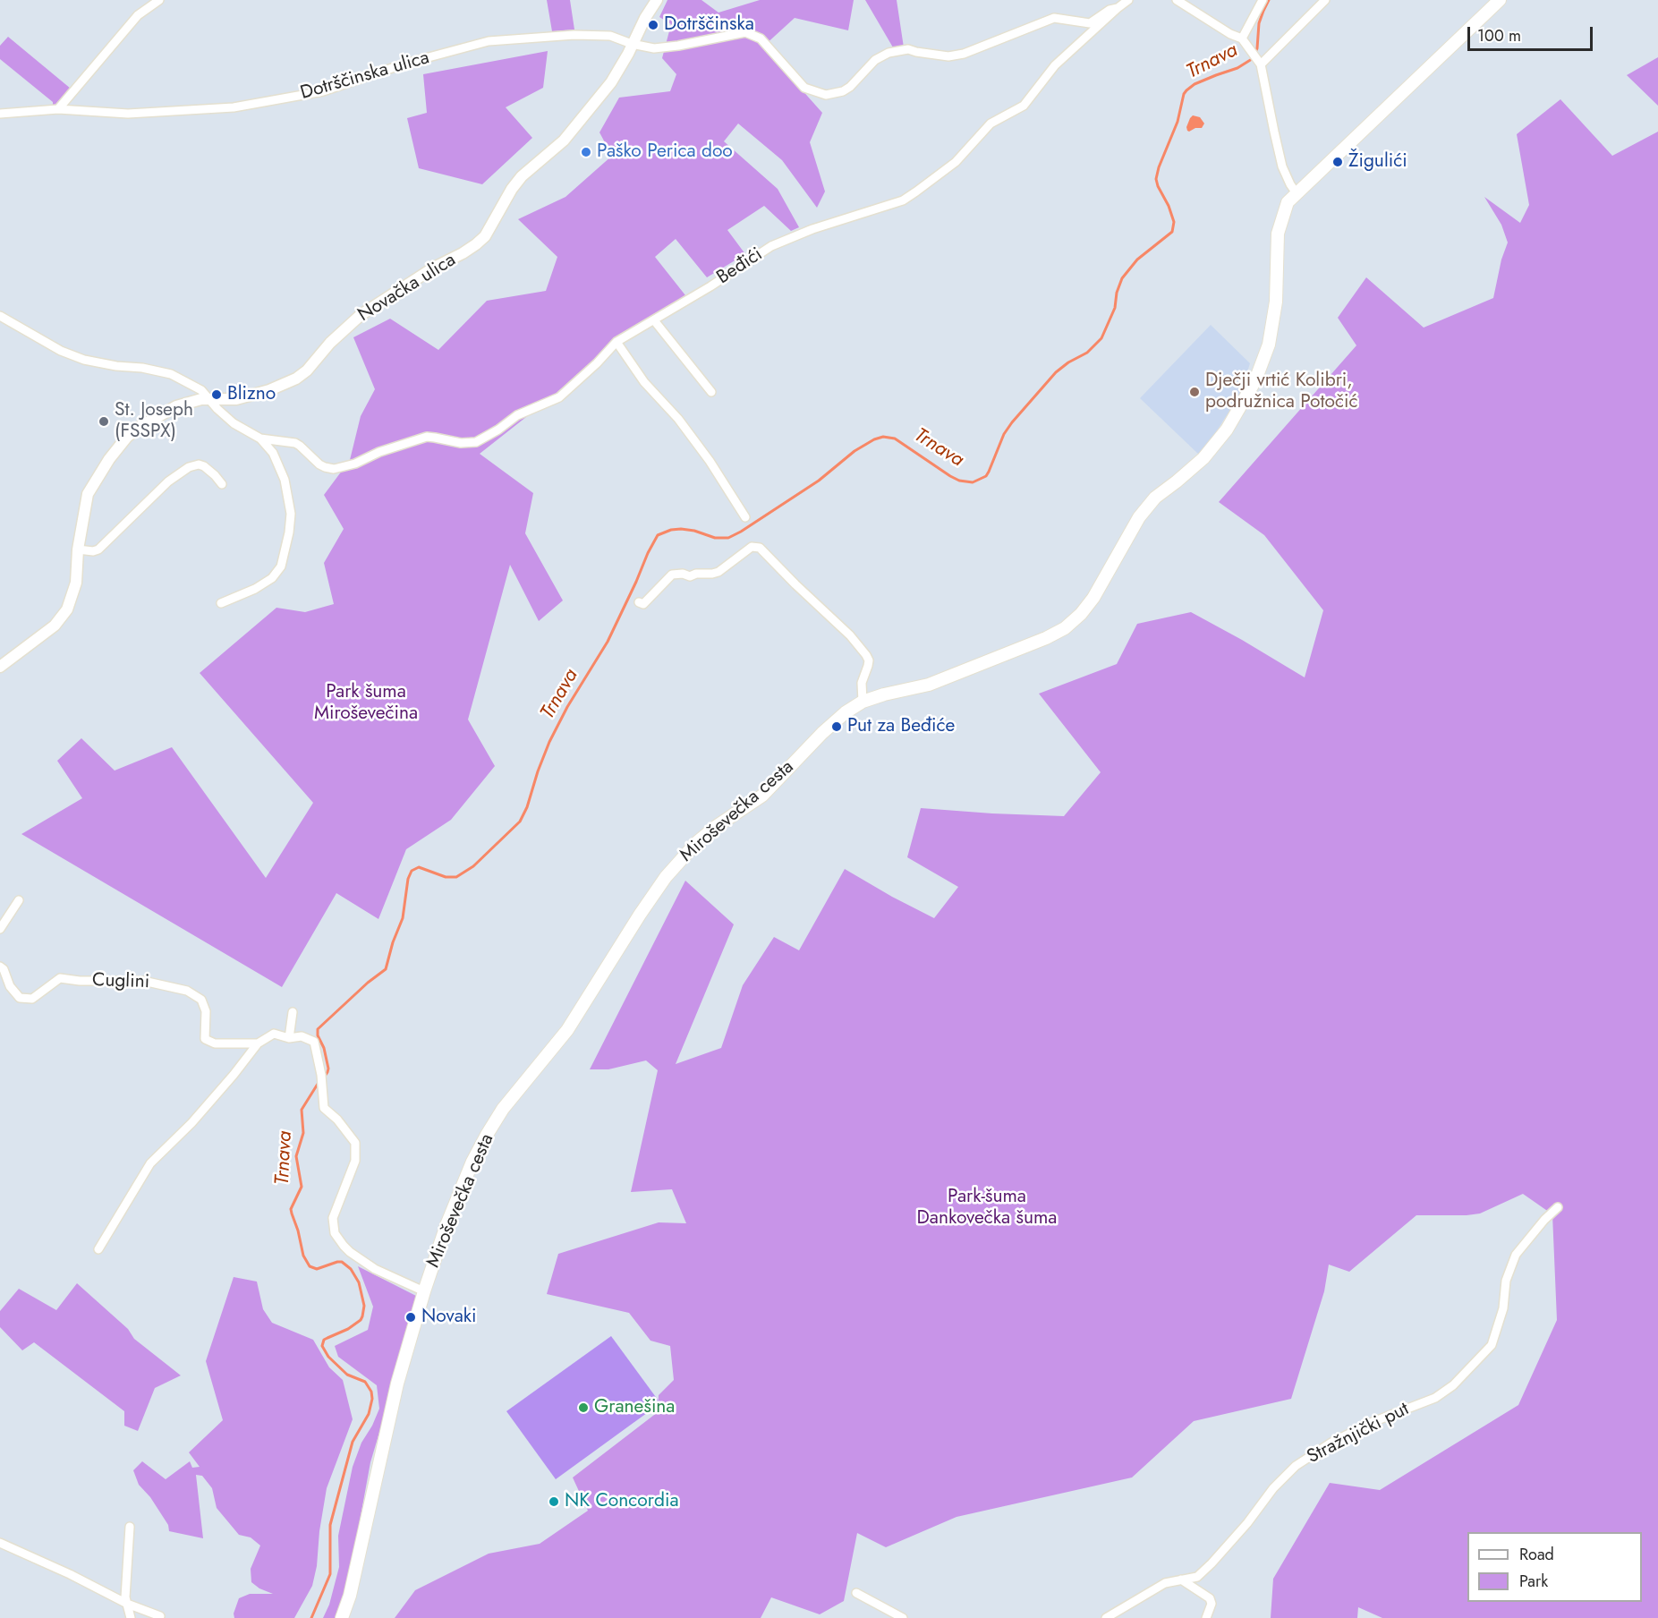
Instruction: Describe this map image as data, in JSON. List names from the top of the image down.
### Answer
{
  "streets": {
    "main road": ["Miroševečka cesta"],
    "street": [
      "Dotrščinska ulica",
      "Beđići",
      "Novačka ulica",
      "Cuglini",
      "Stražnjički put"
    ]
  },
  "crossings": [
    ["Dotrščinska ulica", "Beđići"],
    ["Dotrščinska ulica", "Novačka ulica"],
    ["Miroševečka cesta", "Cuglini"]
  ],
  "water": ["Trnava"],
  "parks": ["Park šuma Miroševečina", "Park-šuma Dankovečka šuma"],
  "places": [
    "Dotrščinska",
    "Paško Perica doo",
    "Žigulići",
    "Dječji vrtić Kolibri, podružnica Potočić",
    "Blizno",
    "St. Joseph (FSSPX)",
    "Put za Beđiće",
    "Novaki",
    "Granešina",
    "NK Concordia"
  ],
  "legend": ["Road", "Park"],
  "scale_bar": "100 m"
}
